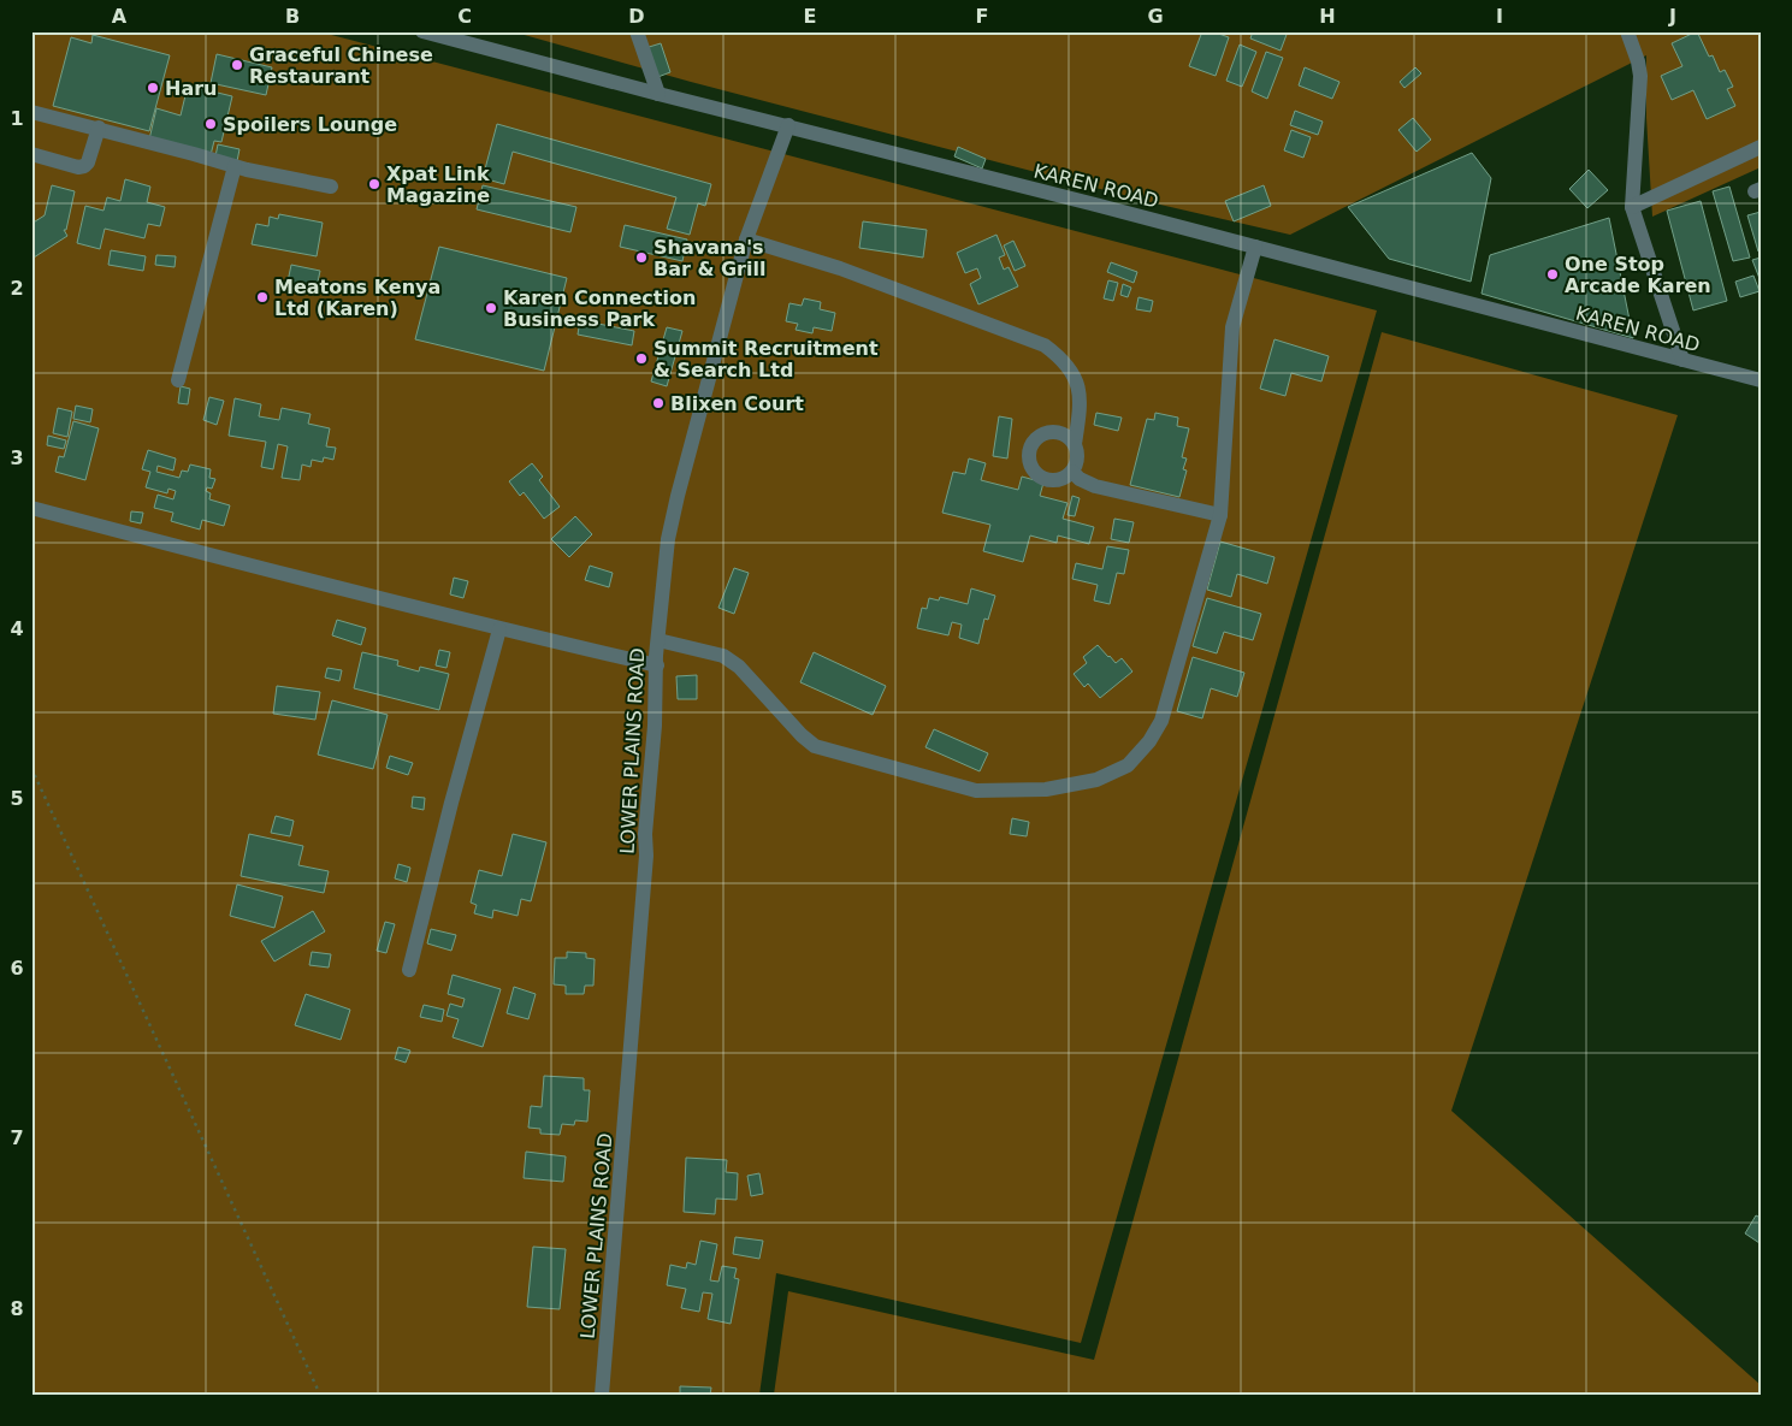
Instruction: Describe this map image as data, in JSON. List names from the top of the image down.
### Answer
{
  "streets": {
    "street": ["KAREN ROAD", "LOWER PLAINS ROAD"]
  },
  "crossings": [
    ["KAREN ROAD", "LOWER PLAINS ROAD"]
  ],
  "places": [
    "Graceful Chinese Restaurant",
    "Haru",
    "Spoilers Lounge",
    "Xpat Link Magazine",
    "Shavana's Bar & Grill",
    "One Stop Arcade Karen",
    "Meatons Kenya Ltd (Karen)",
    "Karen Connection Business Park",
    "Summit Recruitment & Search Ltd",
    "Blixen Court"
  ],
  "grid": {
    "columns": [
      "A",
      "B",
      "C",
      "D",
      "E",
      "F",
      "G",
      "H",
      "I",
      "J"
    ],
    "rows": [
      "1",
      "2",
      "3",
      "4",
      "5",
      "6",
      "7",
      "8"
    ]
  }
}
